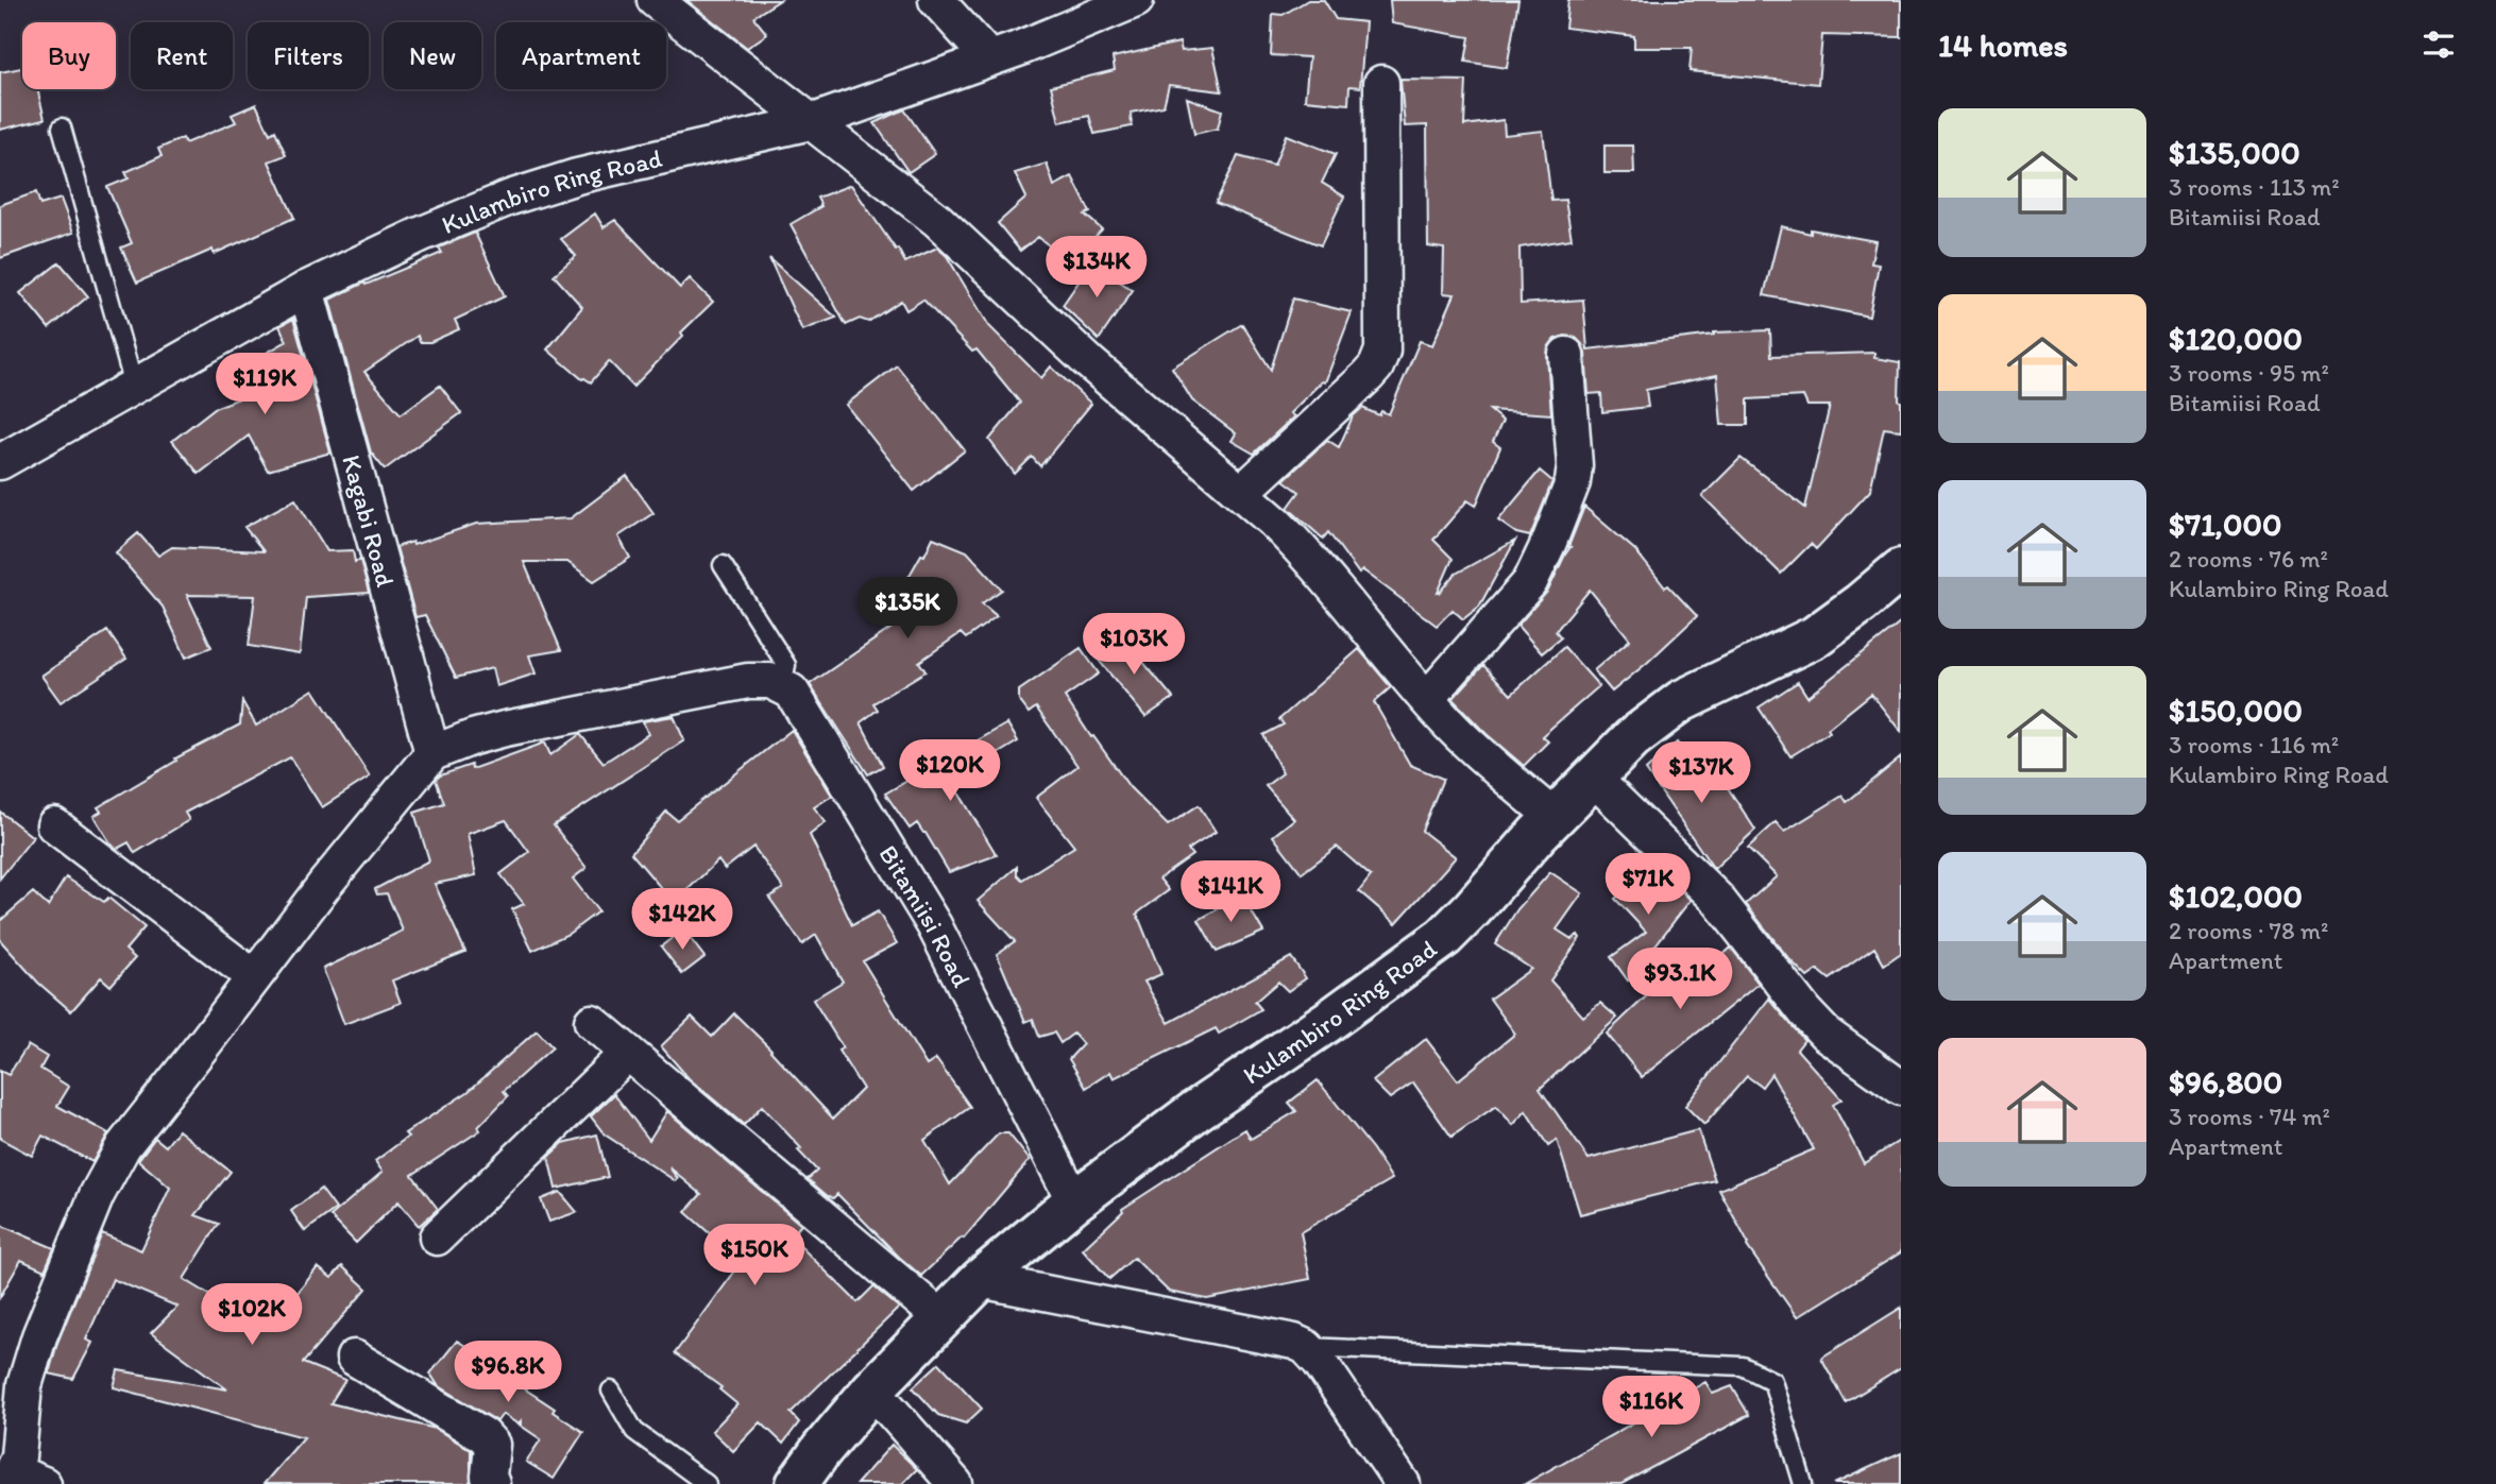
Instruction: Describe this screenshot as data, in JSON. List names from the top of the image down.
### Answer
{
  "streets": {
    "street": ["Kulambiro Ring Road", "Kagabi Road", "Bitamiisi Road"]
  },
  "crossings": [
    ["Kulambiro Ring Road", "Kagabi Road"],
    ["Kulambiro Ring Road", "Bitamiisi Road"]
  ],
  "page": {
    "heading": "14 homes",
    "chip": [
      "Buy",
      "Rent",
      "Filters",
      "New",
      "Apartment"
    ],
    "list": [
      {
        "name": "$135,000",
        "note": "3 rooms · 113 m² · Bitamiisi Road"
      },
      {
        "name": "$120,000",
        "note": "3 rooms · 95 m² · Bitamiisi Road"
      },
      {
        "name": "$71,000",
        "note": "2 rooms · 76 m² · Kulambiro Ring Road"
      },
      {
        "name": "$150,000",
        "note": "3 rooms · 116 m² · Kulambiro Ring Road"
      },
      {
        "name": "$102,000",
        "note": "2 rooms · 78 m² · Apartment"
      },
      {
        "name": "$96,800",
        "note": "3 rooms · 74 m² · Apartment"
      }
    ],
    "price": [
      "$134K",
      "$119K",
      "$135K",
      "$103K",
      "$120K",
      "$137K",
      "$71K",
      "$141K",
      "$142K",
      "$93.1K",
      "$150K",
      "$102K",
      "$96.8K",
      "$116K"
    ]
  }
}
